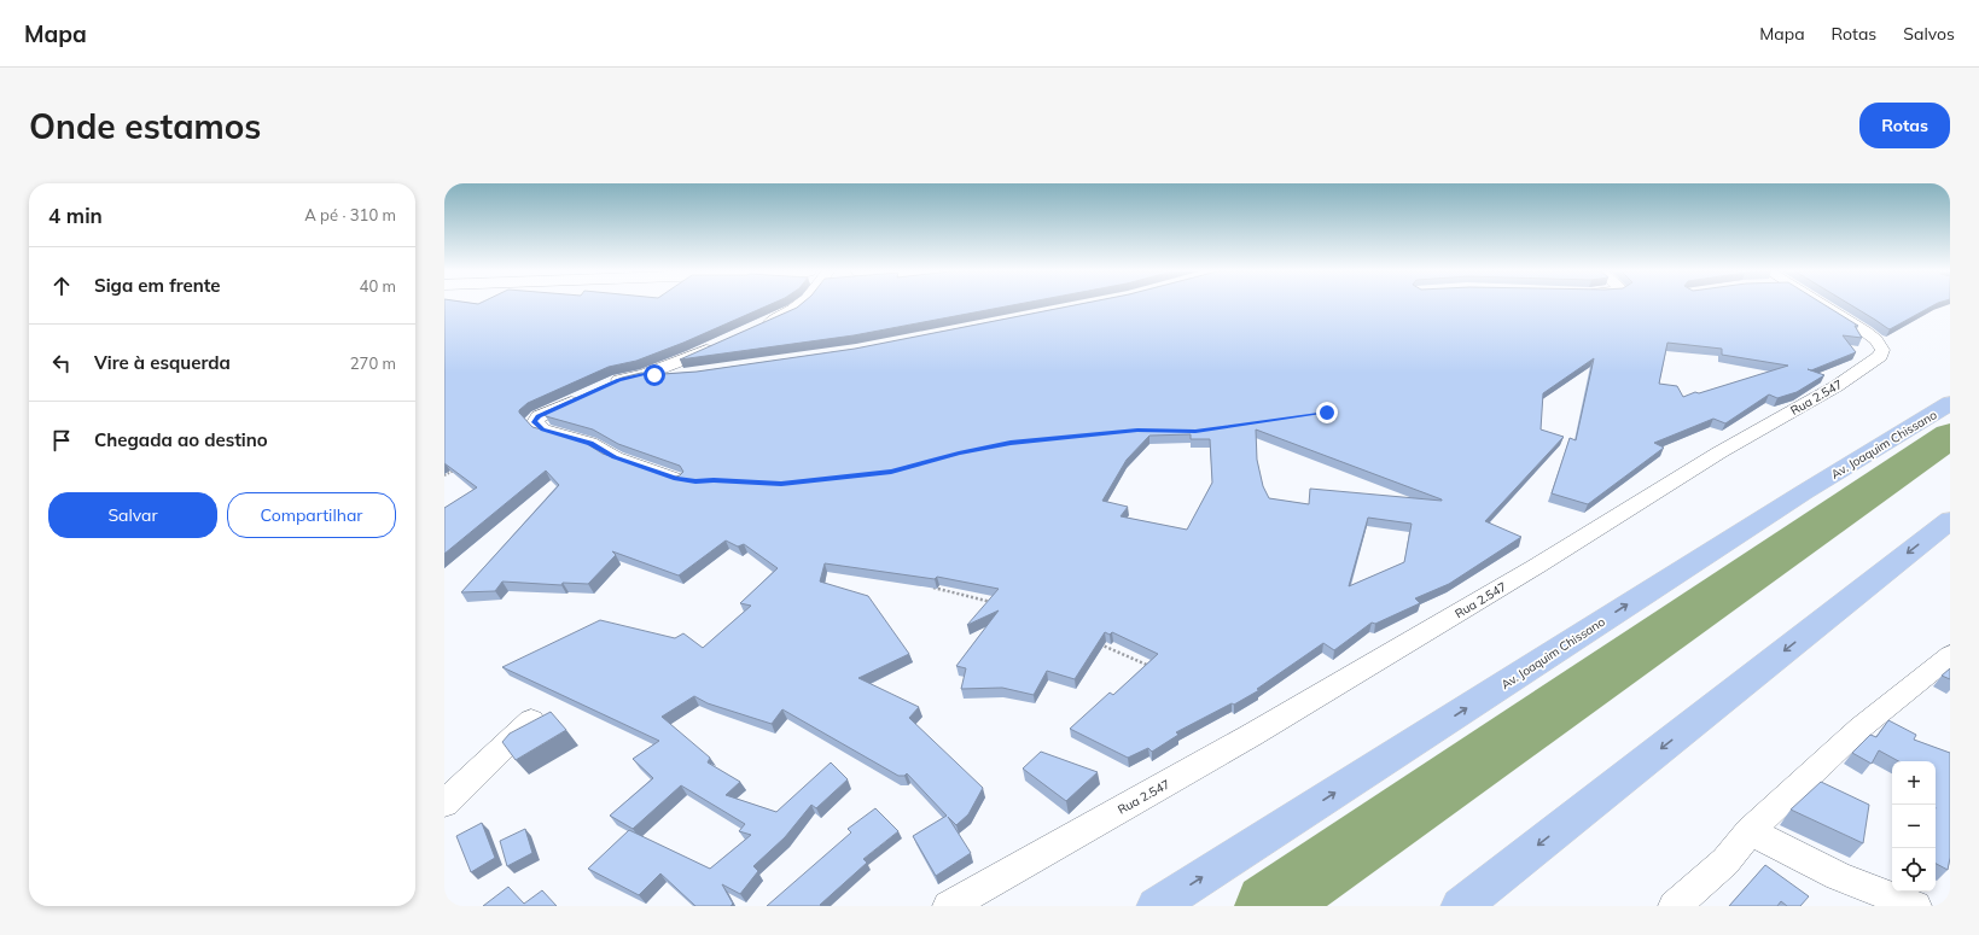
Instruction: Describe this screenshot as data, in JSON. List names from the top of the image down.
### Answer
{
  "streets": {
    "main road": ["Av. Joaquim Chissano"],
    "street": ["Rua 2.547"]
  },
  "page": {
    "header": "Mapa",
    "nav": ["Mapa", "Rotas", "Salvos"],
    "buttons": [
      "Rotas",
      ["Salvar", "Compartilhar"]
    ],
    "title": "Onde estamos",
    "heading": ["4 min", "A pé · 310 m"],
    "list": [
      ["Siga em frente", "40 m"],
      ["Vire à esquerda", "270 m"],
      "Chegada ao destino"
    ],
    "map_buttons": ["+", "−"]
  }
}
